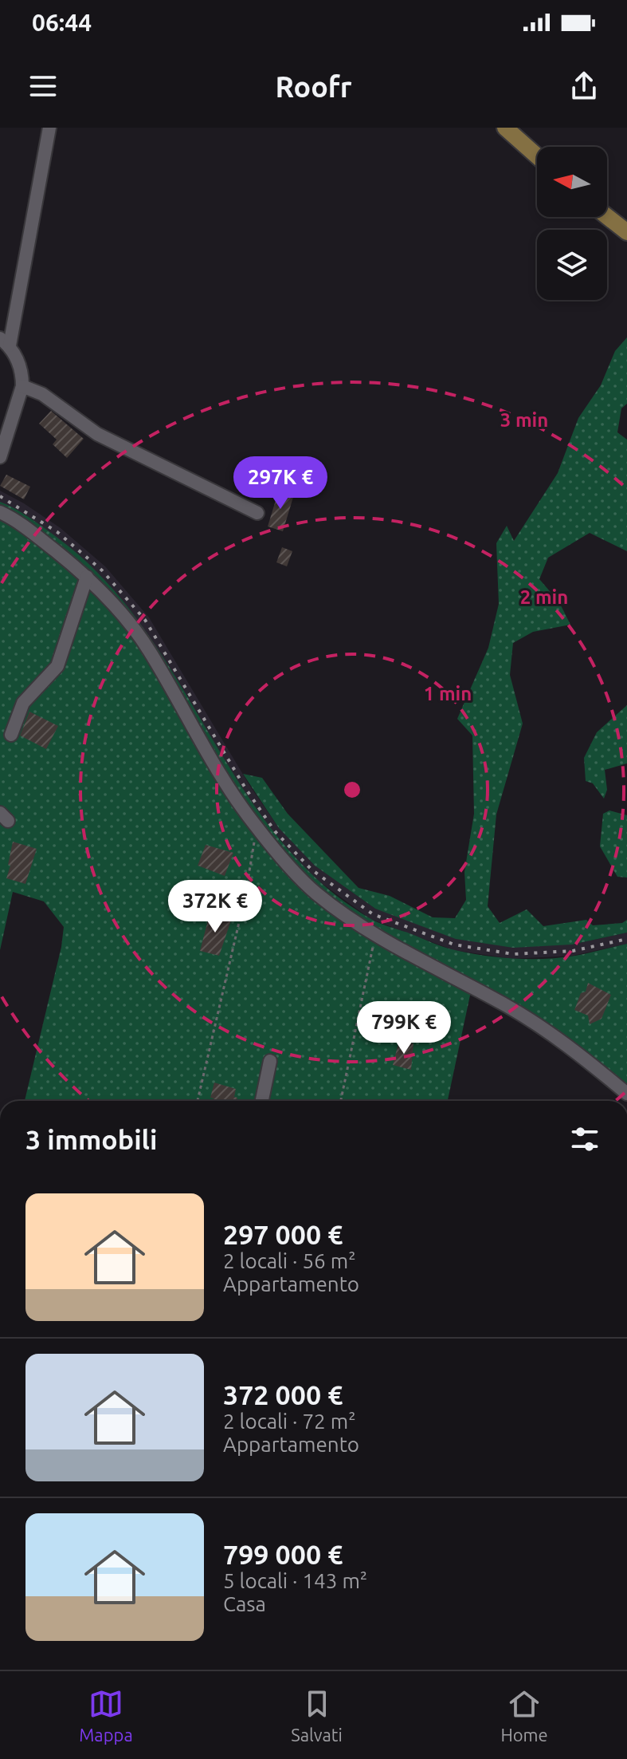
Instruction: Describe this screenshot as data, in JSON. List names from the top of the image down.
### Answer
{
  "north": "left",
  "page": {
    "status": "06:44",
    "header": "Roofr",
    "price": ["297K €", "372K €", "799K €"],
    "heading": "3 immobili",
    "list": [
      {
        "name": "297 000 €",
        "note": "2 locali · 56 m² · Appartamento"
      },
      {
        "name": "372 000 €",
        "note": "2 locali · 72 m² · Appartamento"
      },
      {
        "name": "799 000 €",
        "note": "5 locali · 143 m² · Casa"
      }
    ],
    "tabs": ["Mappa", "Salvati", "Home"]
  },
  "rings": ["3 min", "2 min", "1 min"]
}
